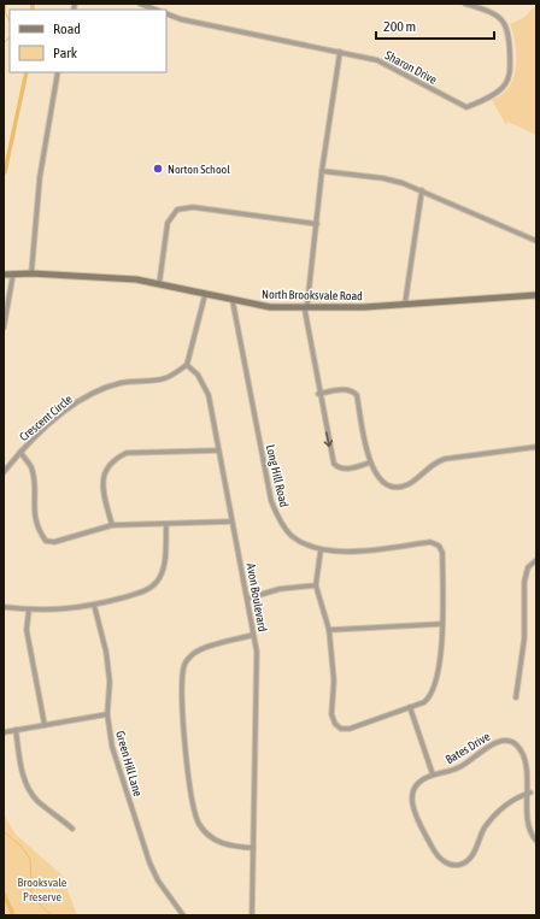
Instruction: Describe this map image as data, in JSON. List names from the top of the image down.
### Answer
{
  "streets": {
    "main road": ["North Brooksvale Road"],
    "street": [
      "Sharon Drive",
      "Crescent Circle",
      "Long Hill Road",
      "Avon Boulevard",
      "Bates Drive",
      "Green Hill Lane"
    ]
  },
  "crossings": [
    ["North Brooksvale Road", "Long Hill Road"],
    ["Crescent Circle", "Avon Boulevard"]
  ],
  "parks": ["Brooksvale Preserve"],
  "places": ["Norton School"],
  "legend": ["Road", "Park"],
  "scale_bar": "200 m"
}
